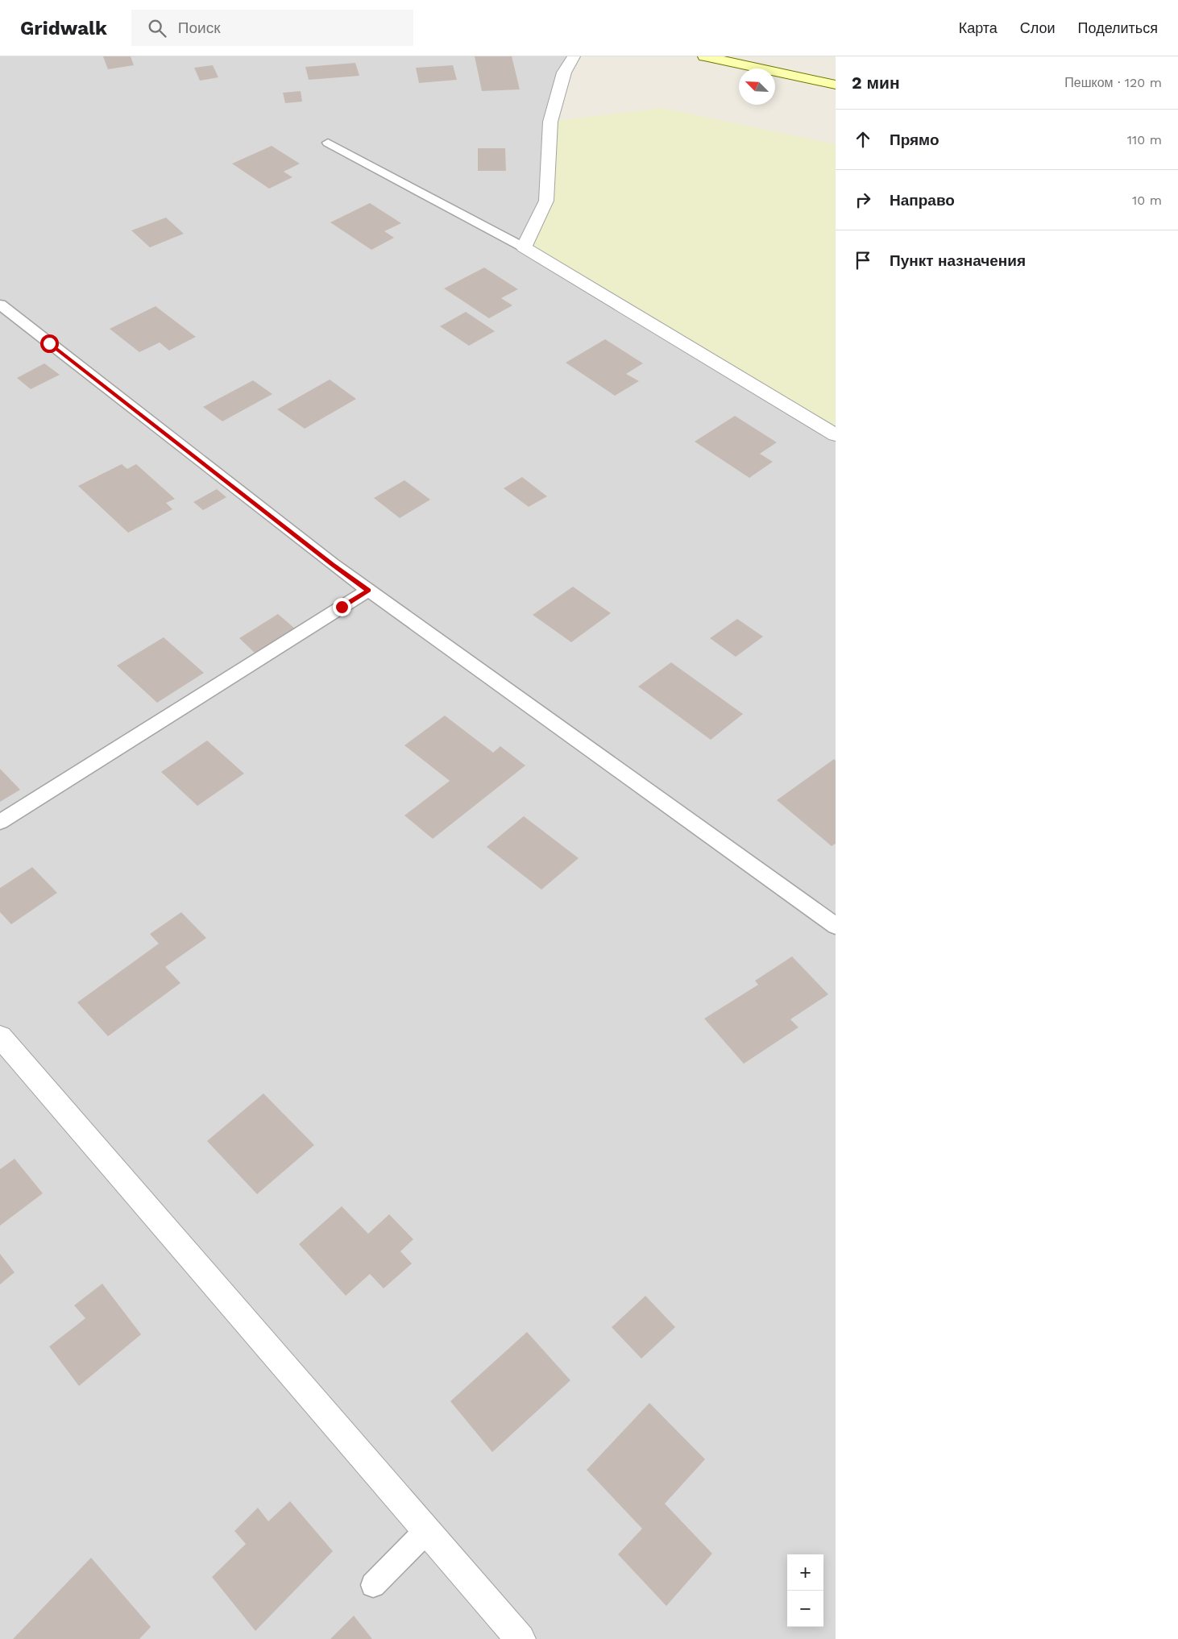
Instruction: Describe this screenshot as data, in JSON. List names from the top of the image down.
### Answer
{
  "north": "top left",
  "page": {
    "header": "Gridwalk",
    "search": "Поиск",
    "nav": ["Карта", "Слои", "Поделиться"],
    "heading": ["2 мин", "Пешком · 120 m"],
    "list": [
      ["Прямо", "110 m"],
      ["Направо", "10 m"],
      "Пункт назначения"
    ],
    "map_buttons": ["+", "−"]
  }
}
